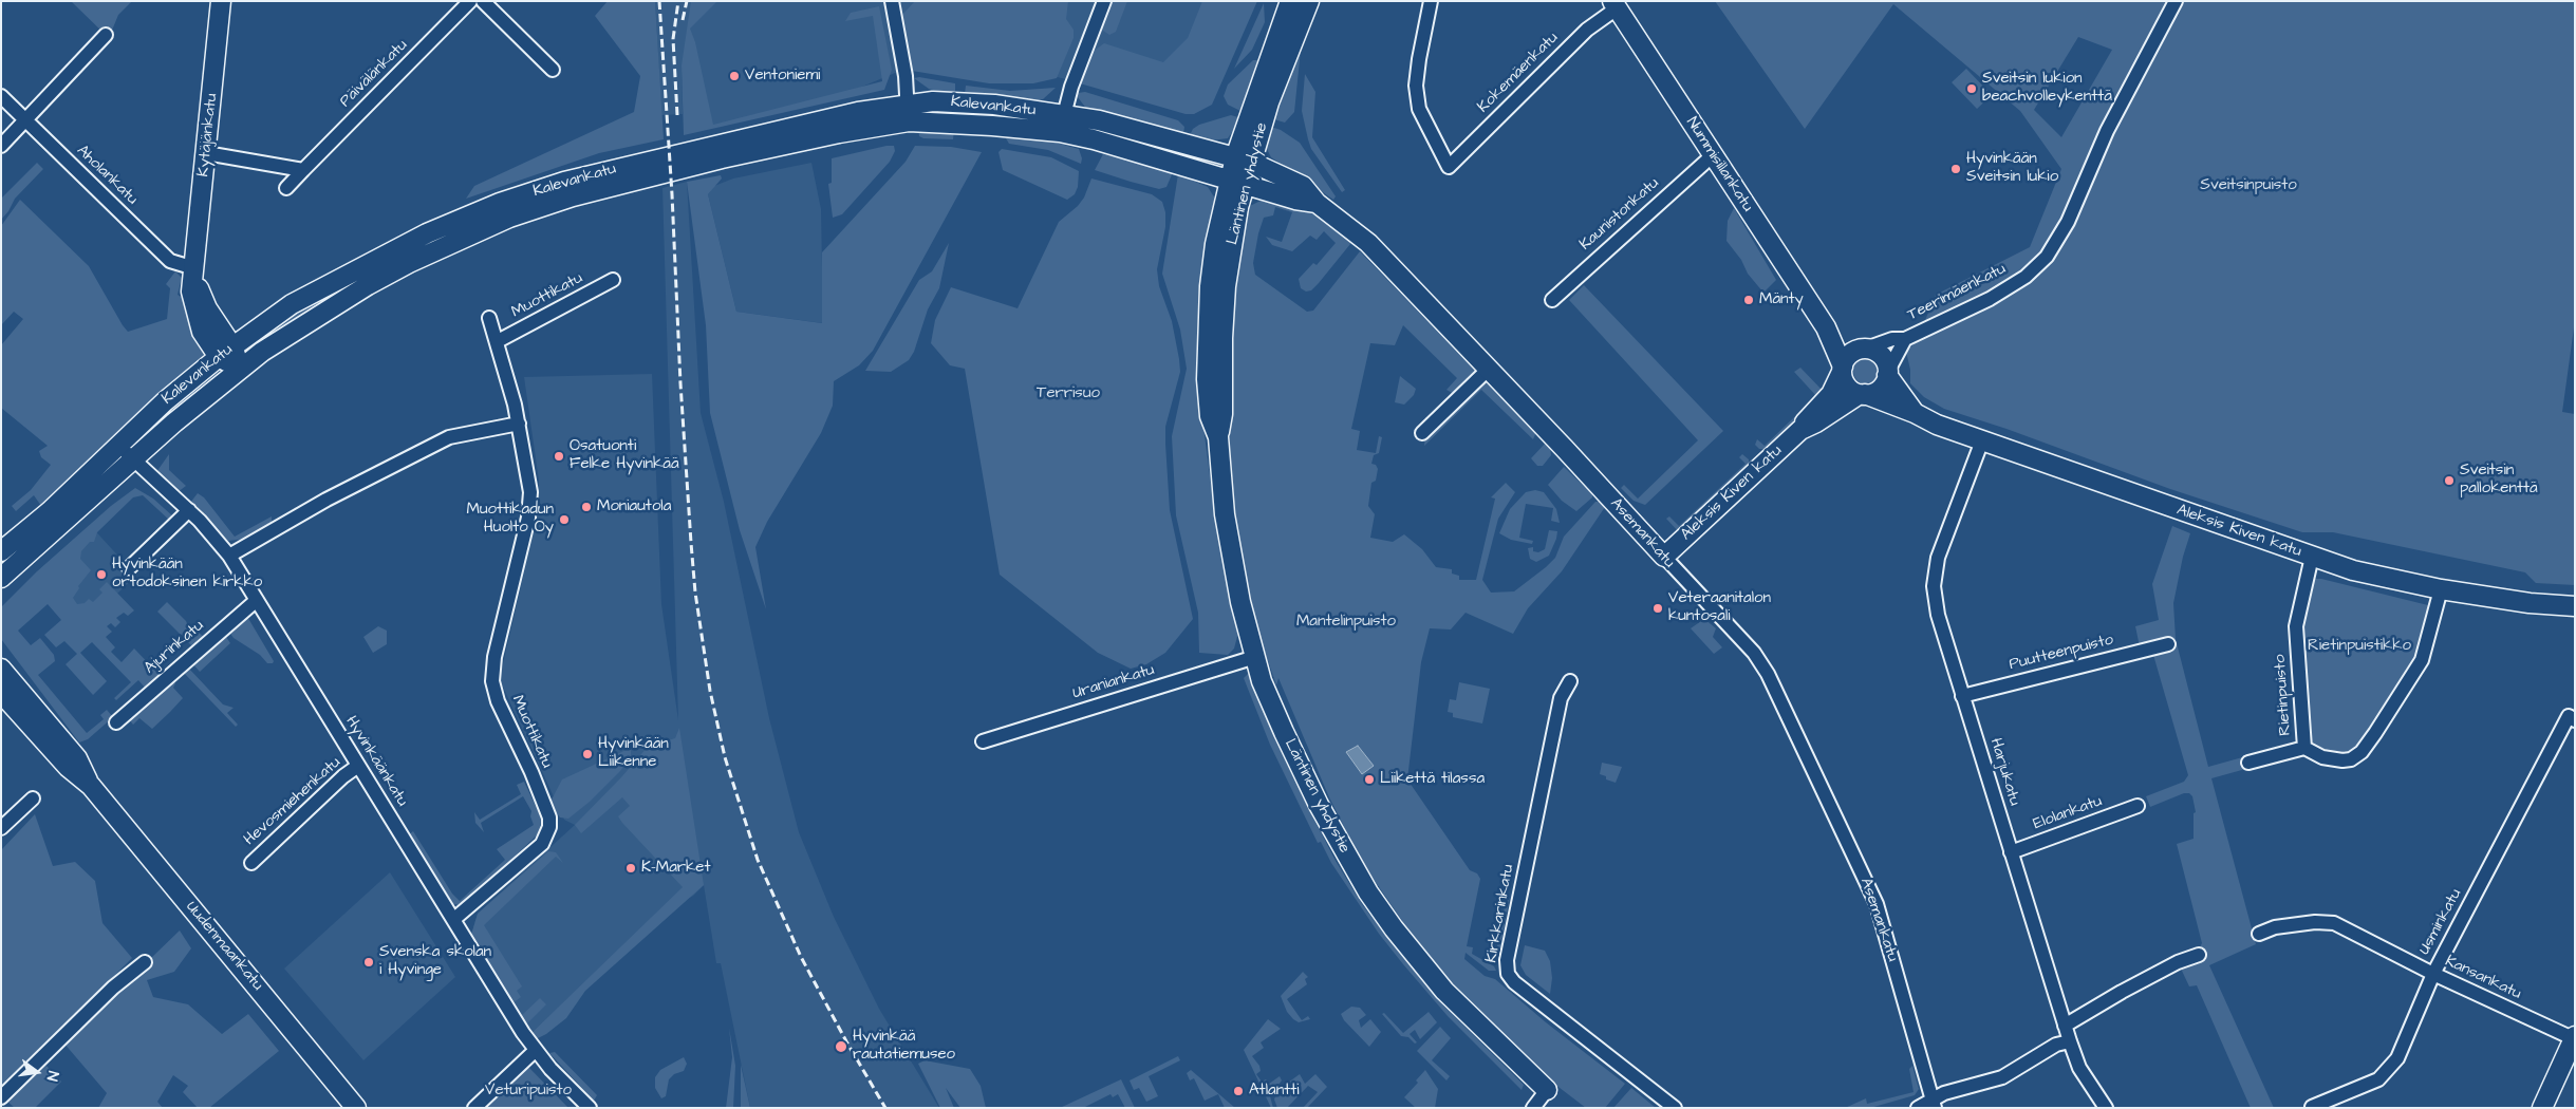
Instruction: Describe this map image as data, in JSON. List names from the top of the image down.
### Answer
{
  "streets": {
    "main road": [
      "Kalevankatu",
      "Kytäjänkatu",
      "Nummisillankatu",
      "Läntinen yhdystie",
      "Aleksis Kiven katu",
      "Asemankatu",
      "Uudenmaankatu"
    ],
    "street": [
      "Kokemäenkatu",
      "Päivälänkatu",
      "Aholankatu",
      "Kaunistonkatu",
      "Teerimäenkatu",
      "Muottikatu",
      "Ajurinkatu",
      "Puutteenpuisto",
      "Uraniankatu",
      "Rietinpuisto",
      "Hyvinkäänkatu",
      "Harjukatu",
      "Hevosmiehenkatu",
      "Elolankatu",
      "Kirkkarinkatu",
      "Usminkatu",
      "Kansankatu"
    ]
  },
  "crossings": [
    ["Kokemäenkatu", "Nummisillankatu"],
    ["Kalevankatu", "Kytäjänkatu"],
    ["Kalevankatu", "Läntinen yhdystie"],
    ["Kalevankatu", "Asemankatu"],
    ["Kalevankatu", "Hyvinkäänkatu"],
    ["Kytäjänkatu", "Aholankatu"],
    ["Nummisillankatu", "Kaunistonkatu"],
    ["Nummisillankatu", "Teerimäenkatu"],
    ["Nummisillankatu", "Aleksis Kiven katu"],
    ["Läntinen yhdystie", "Asemankatu"],
    ["Läntinen yhdystie", "Uraniankatu"],
    ["Teerimäenkatu", "Aleksis Kiven katu"],
    ["Muottikatu", "Hyvinkäänkatu"],
    ["Aleksis Kiven katu", "Asemankatu"],
    ["Aleksis Kiven katu", "Rietinpuisto"],
    ["Aleksis Kiven katu", "Harjukatu"],
    ["Ajurinkatu", "Hyvinkäänkatu"],
    ["Puutteenpuisto", "Harjukatu"],
    ["Hyvinkäänkatu", "Hevosmiehenkatu"],
    ["Harjukatu", "Elolankatu"],
    ["Usminkatu", "Kansankatu"]
  ],
  "parks": [
    "Sveitsinpuisto",
    "Terrisuo",
    "Mantelinpuisto",
    "Rietinpuistikko",
    "Veturipuisto"
  ],
  "places": [
    "Ventoniemi",
    "Sveitsin lukion beachvolleykenttä",
    "Hyvinkään Sveitsin lukio",
    "Mänty",
    "Osatuonti Felke Hyvinkää",
    "Sveitsin pallokenttä",
    "Moniautola",
    "Muottikadun Huolto Oy",
    "Hyvinkään ortodoksinen kirkko",
    "Veteraanitalon kuntosali",
    "Hyvinkään Liikenne",
    "Liikettä tilassa",
    "K-Market",
    "Svenska skolan i Hyvinge",
    "Hyvinkää rautatiemuseo",
    "Atlantti"
  ],
  "north": "right"
}
